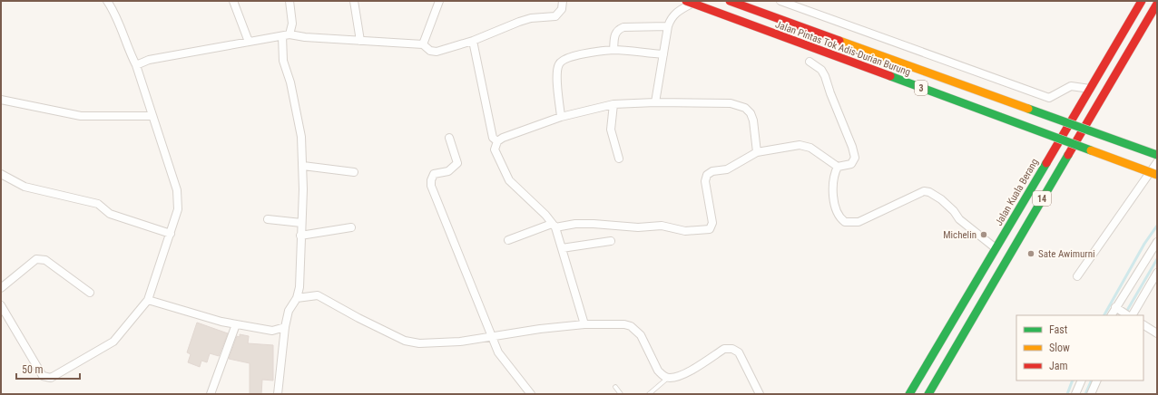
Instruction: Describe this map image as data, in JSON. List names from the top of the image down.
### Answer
{
  "streets": {
    "main road": [
      "Jalan Pintas Tok Adis-Durian Burung",
      "3",
      "Jalan Kuala Berang",
      "14"
    ]
  },
  "places": ["Michelin", "Sate Awimurni"],
  "legend": ["Fast", "Slow", "Jam"],
  "scale_bar": "50 m"
}
